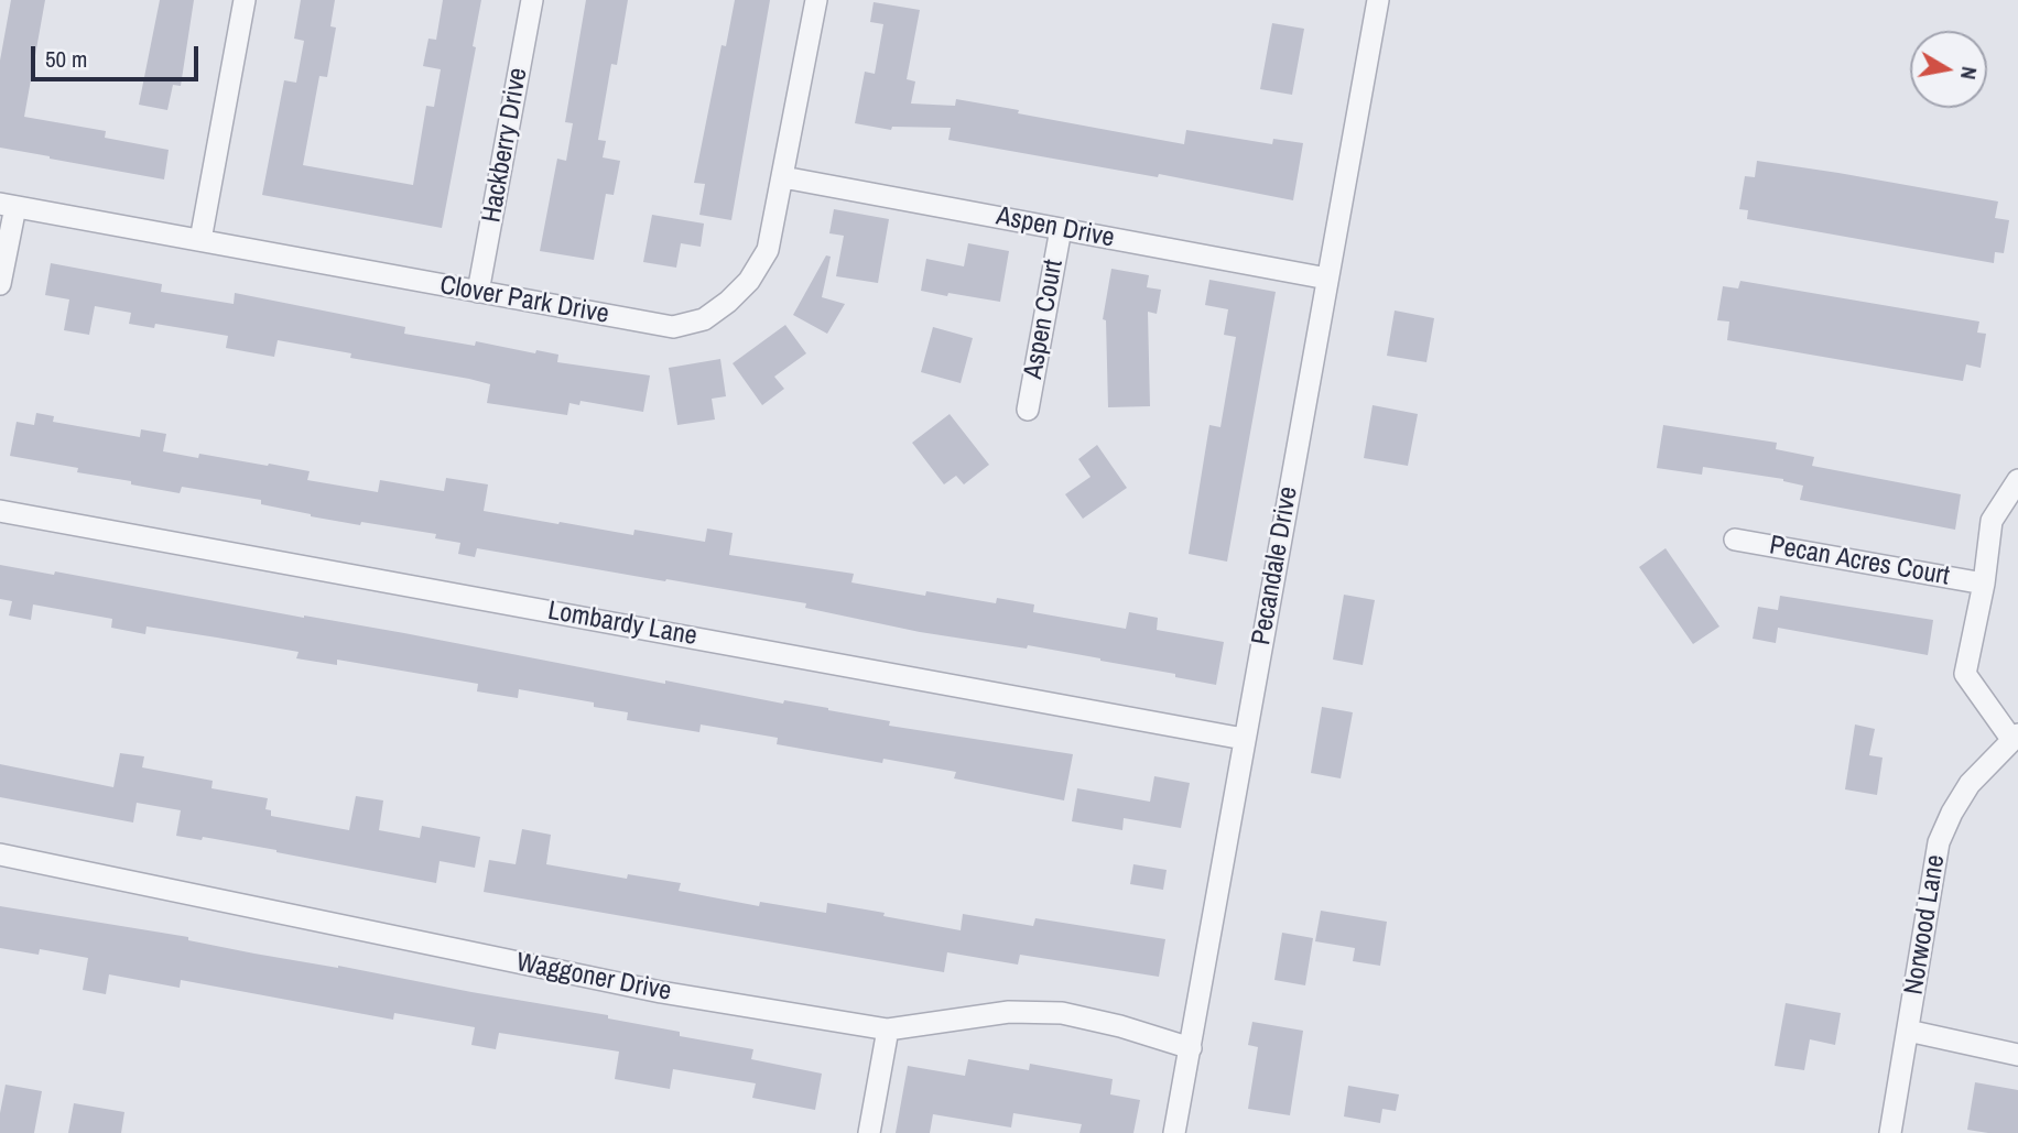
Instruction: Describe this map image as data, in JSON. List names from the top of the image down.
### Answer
{
  "streets": {
    "street": [
      "Hackberry Drive",
      "Aspen Drive",
      "Clover Park Drive",
      "Aspen Court",
      "Pecan Acres Court",
      "Pecandale Drive",
      "Lombardy Lane",
      "Norwood Lane",
      "Waggoner Drive"
    ]
  },
  "crossings": [
    ["Hackberry Drive", "Clover Park Drive"],
    ["Aspen Drive", "Clover Park Drive"],
    ["Aspen Drive", "Aspen Court"],
    ["Aspen Drive", "Pecandale Drive"],
    ["Pecan Acres Court", "Norwood Lane"],
    ["Pecandale Drive", "Lombardy Lane"],
    ["Pecandale Drive", "Waggoner Drive"]
  ],
  "scale_bar": "50 m",
  "north": "right"
}
